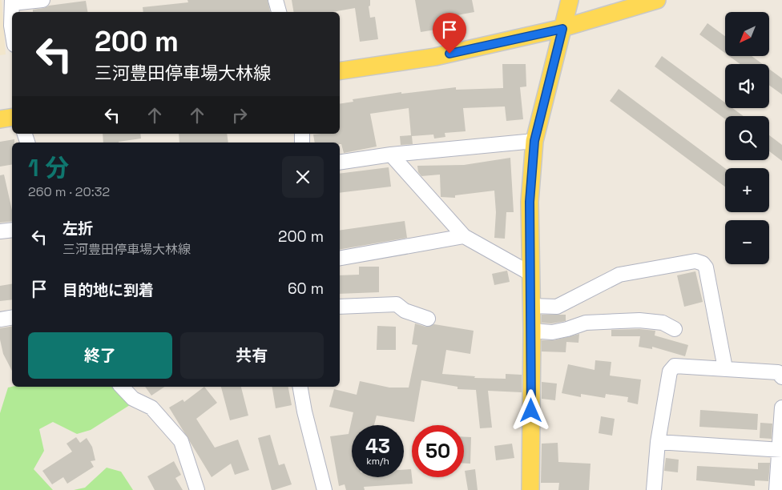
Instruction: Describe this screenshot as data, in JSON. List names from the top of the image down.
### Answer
{
  "north": "bottom left",
  "page": {
    "map_buttons": ["+", "−"],
    "turn": ["200 m", "三河豊田停車場大林線"],
    "heading": ["1 分", "260 m · 20:32"],
    "list": [
      {
        "name": "左折",
        "note": "三河豊田停車場大林線",
        "value": "200 m"
      },
      {
        "name": "目的地に到着",
        "value": "60 m"
      }
    ],
    "buttons": ["終了", "共有"],
    "speed": "43 km/h",
    "limit": "50"
  }
}
